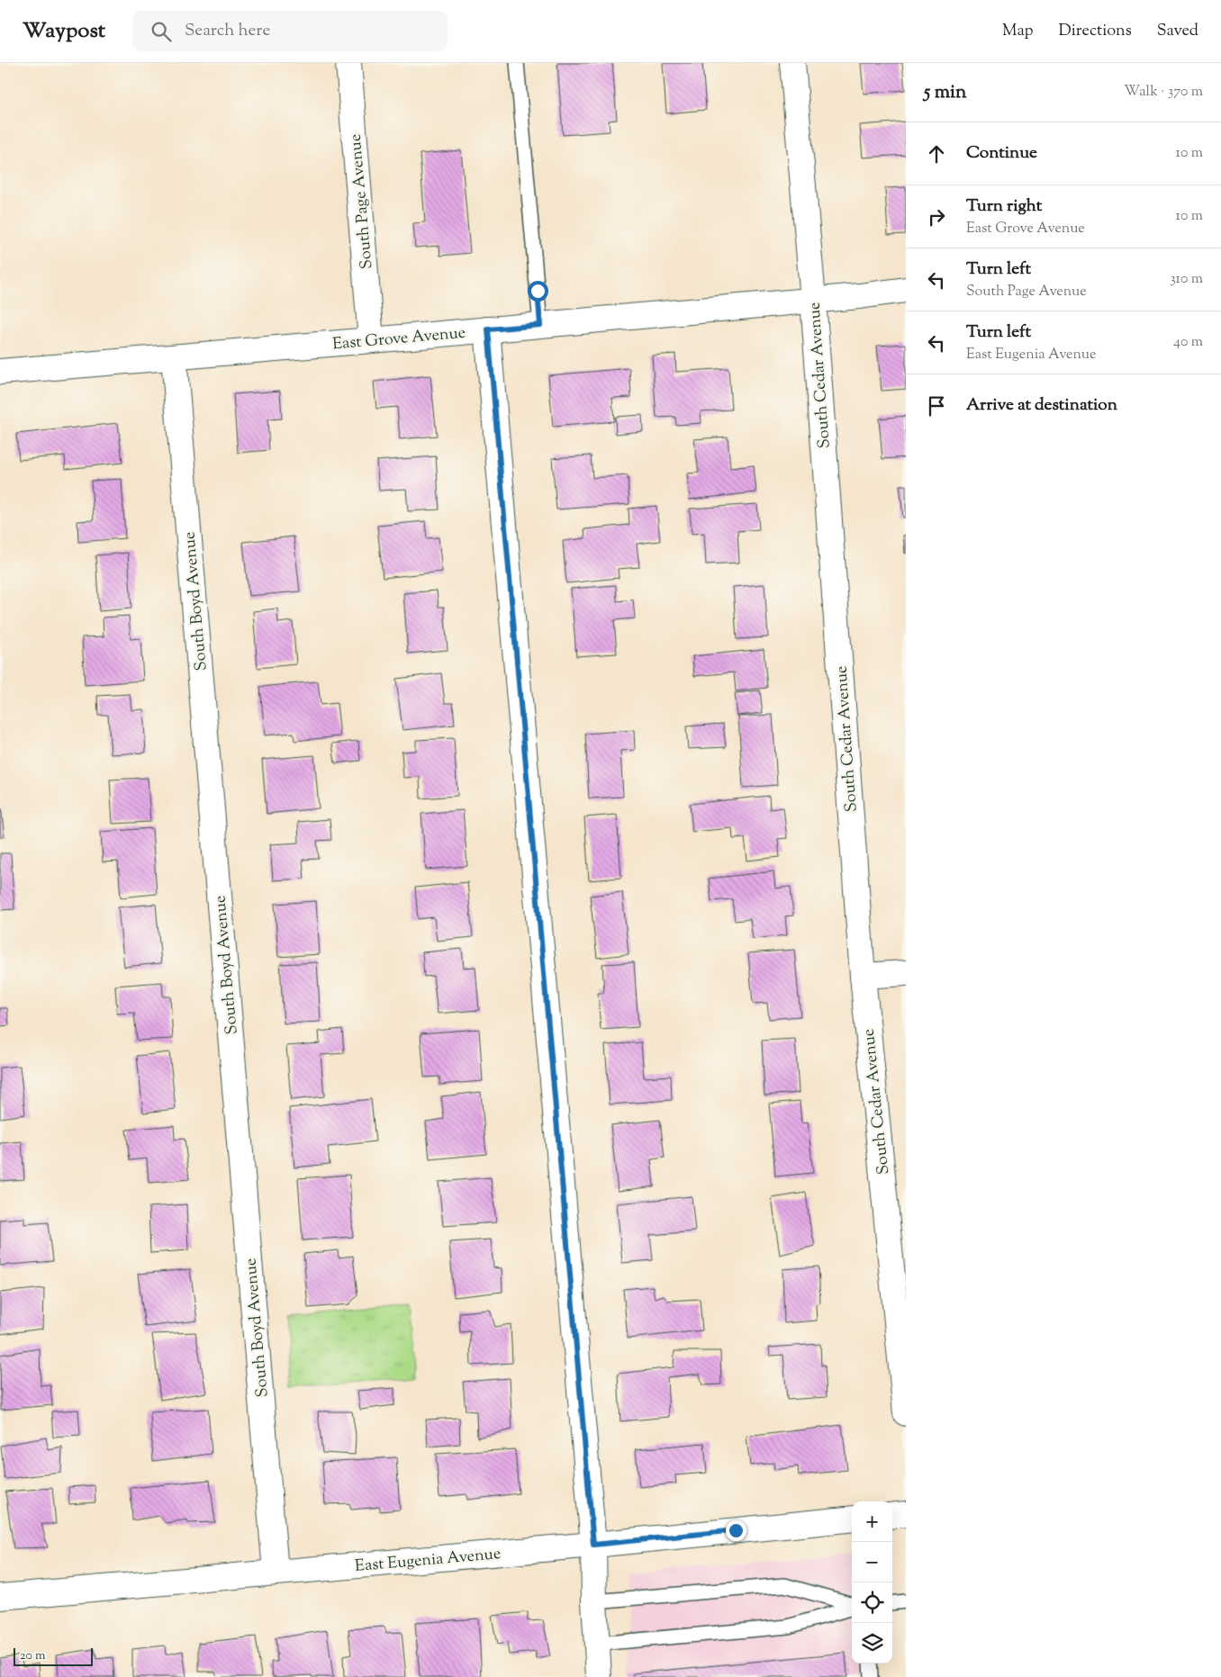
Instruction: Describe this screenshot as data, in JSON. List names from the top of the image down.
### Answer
{
  "streets": {
    "street": [
      "South Page Avenue",
      "East Grove Avenue",
      "South Cedar Avenue",
      "South Boyd Avenue",
      "East Eugenia Avenue"
    ]
  },
  "crossings": [
    ["South Page Avenue", "East Grove Avenue"],
    ["East Grove Avenue", "South Cedar Avenue"],
    ["East Grove Avenue", "South Boyd Avenue"],
    ["South Boyd Avenue", "East Eugenia Avenue"]
  ],
  "scale_bar": "20 m",
  "page": {
    "header": "Waypost",
    "search": "Search here",
    "nav": ["Map", "Directions", "Saved"],
    "heading": ["5 min", "Walk · 370 m"],
    "list": [
      ["Continue", "10 m"],
      ["Turn right", "East Grove Avenue", "10 m"],
      ["Turn left", "South Page Avenue", "310 m"],
      ["Turn left", "East Eugenia Avenue", "40 m"],
      "Arrive at destination"
    ],
    "map_buttons": ["+", "−"],
    "scale": "20 m"
  }
}
